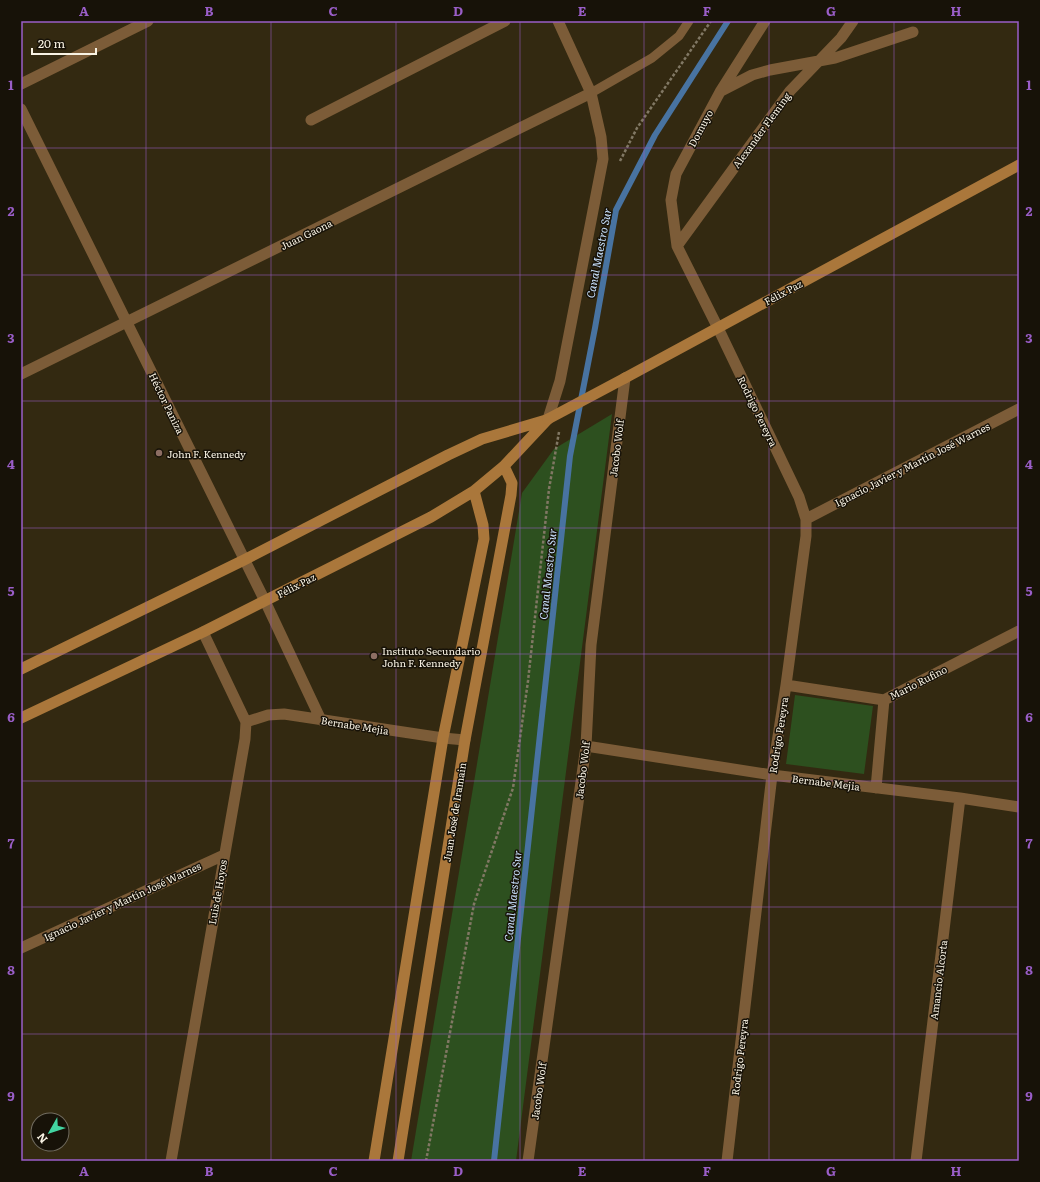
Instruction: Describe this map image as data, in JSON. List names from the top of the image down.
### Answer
{
  "streets": {
    "main road": ["Félix Paz", "Juan José de Iramain"],
    "street": [
      "Domuyo",
      "Alexander Fleming",
      "Juan Gaona",
      "Héctor Paniza",
      "Rodrigo Pereyra",
      "Jacobo Wolf",
      "Ignacio Javier y Martín José Warnes",
      "Mario Rufino",
      "Bernabe Mejia",
      "Luis de Hoyos",
      "Amancio Alcorta"
    ]
  },
  "crossings": [
    ["Domuyo", "Alexander Fleming"],
    ["Domuyo", "Félix Paz"],
    ["Domuyo", "Rodrigo Pereyra"],
    ["Juan Gaona", "Héctor Paniza"],
    ["Félix Paz", "Héctor Paniza"],
    ["Félix Paz", "Rodrigo Pereyra"],
    ["Félix Paz", "Jacobo Wolf"],
    ["Félix Paz", "Juan José de Iramain"],
    ["Félix Paz", "Luis de Hoyos"],
    ["Héctor Paniza", "Bernabe Mejia"],
    ["Rodrigo Pereyra", "Ignacio Javier y Martín José Warnes"],
    ["Rodrigo Pereyra", "Mario Rufino"],
    ["Rodrigo Pereyra", "Bernabe Mejia"],
    ["Jacobo Wolf", "Bernabe Mejia"],
    ["Ignacio Javier y Martín José Warnes", "Luis de Hoyos"],
    ["Bernabe Mejia", "Juan José de Iramain"],
    ["Bernabe Mejia", "Luis de Hoyos"],
    ["Bernabe Mejia", "Amancio Alcorta"]
  ],
  "water": ["Canal Maestro Sur"],
  "places": ["John F. Kennedy", "Instituto Secundario John F. Kennedy"],
  "scale_bar": "20 m",
  "north": "bottom left",
  "grid": {
    "columns": [
      "A",
      "B",
      "C",
      "D",
      "E",
      "F",
      "G",
      "H"
    ],
    "rows": [
      "1",
      "2",
      "3",
      "4",
      "5",
      "6",
      "7",
      "8",
      "9"
    ]
  }
}
